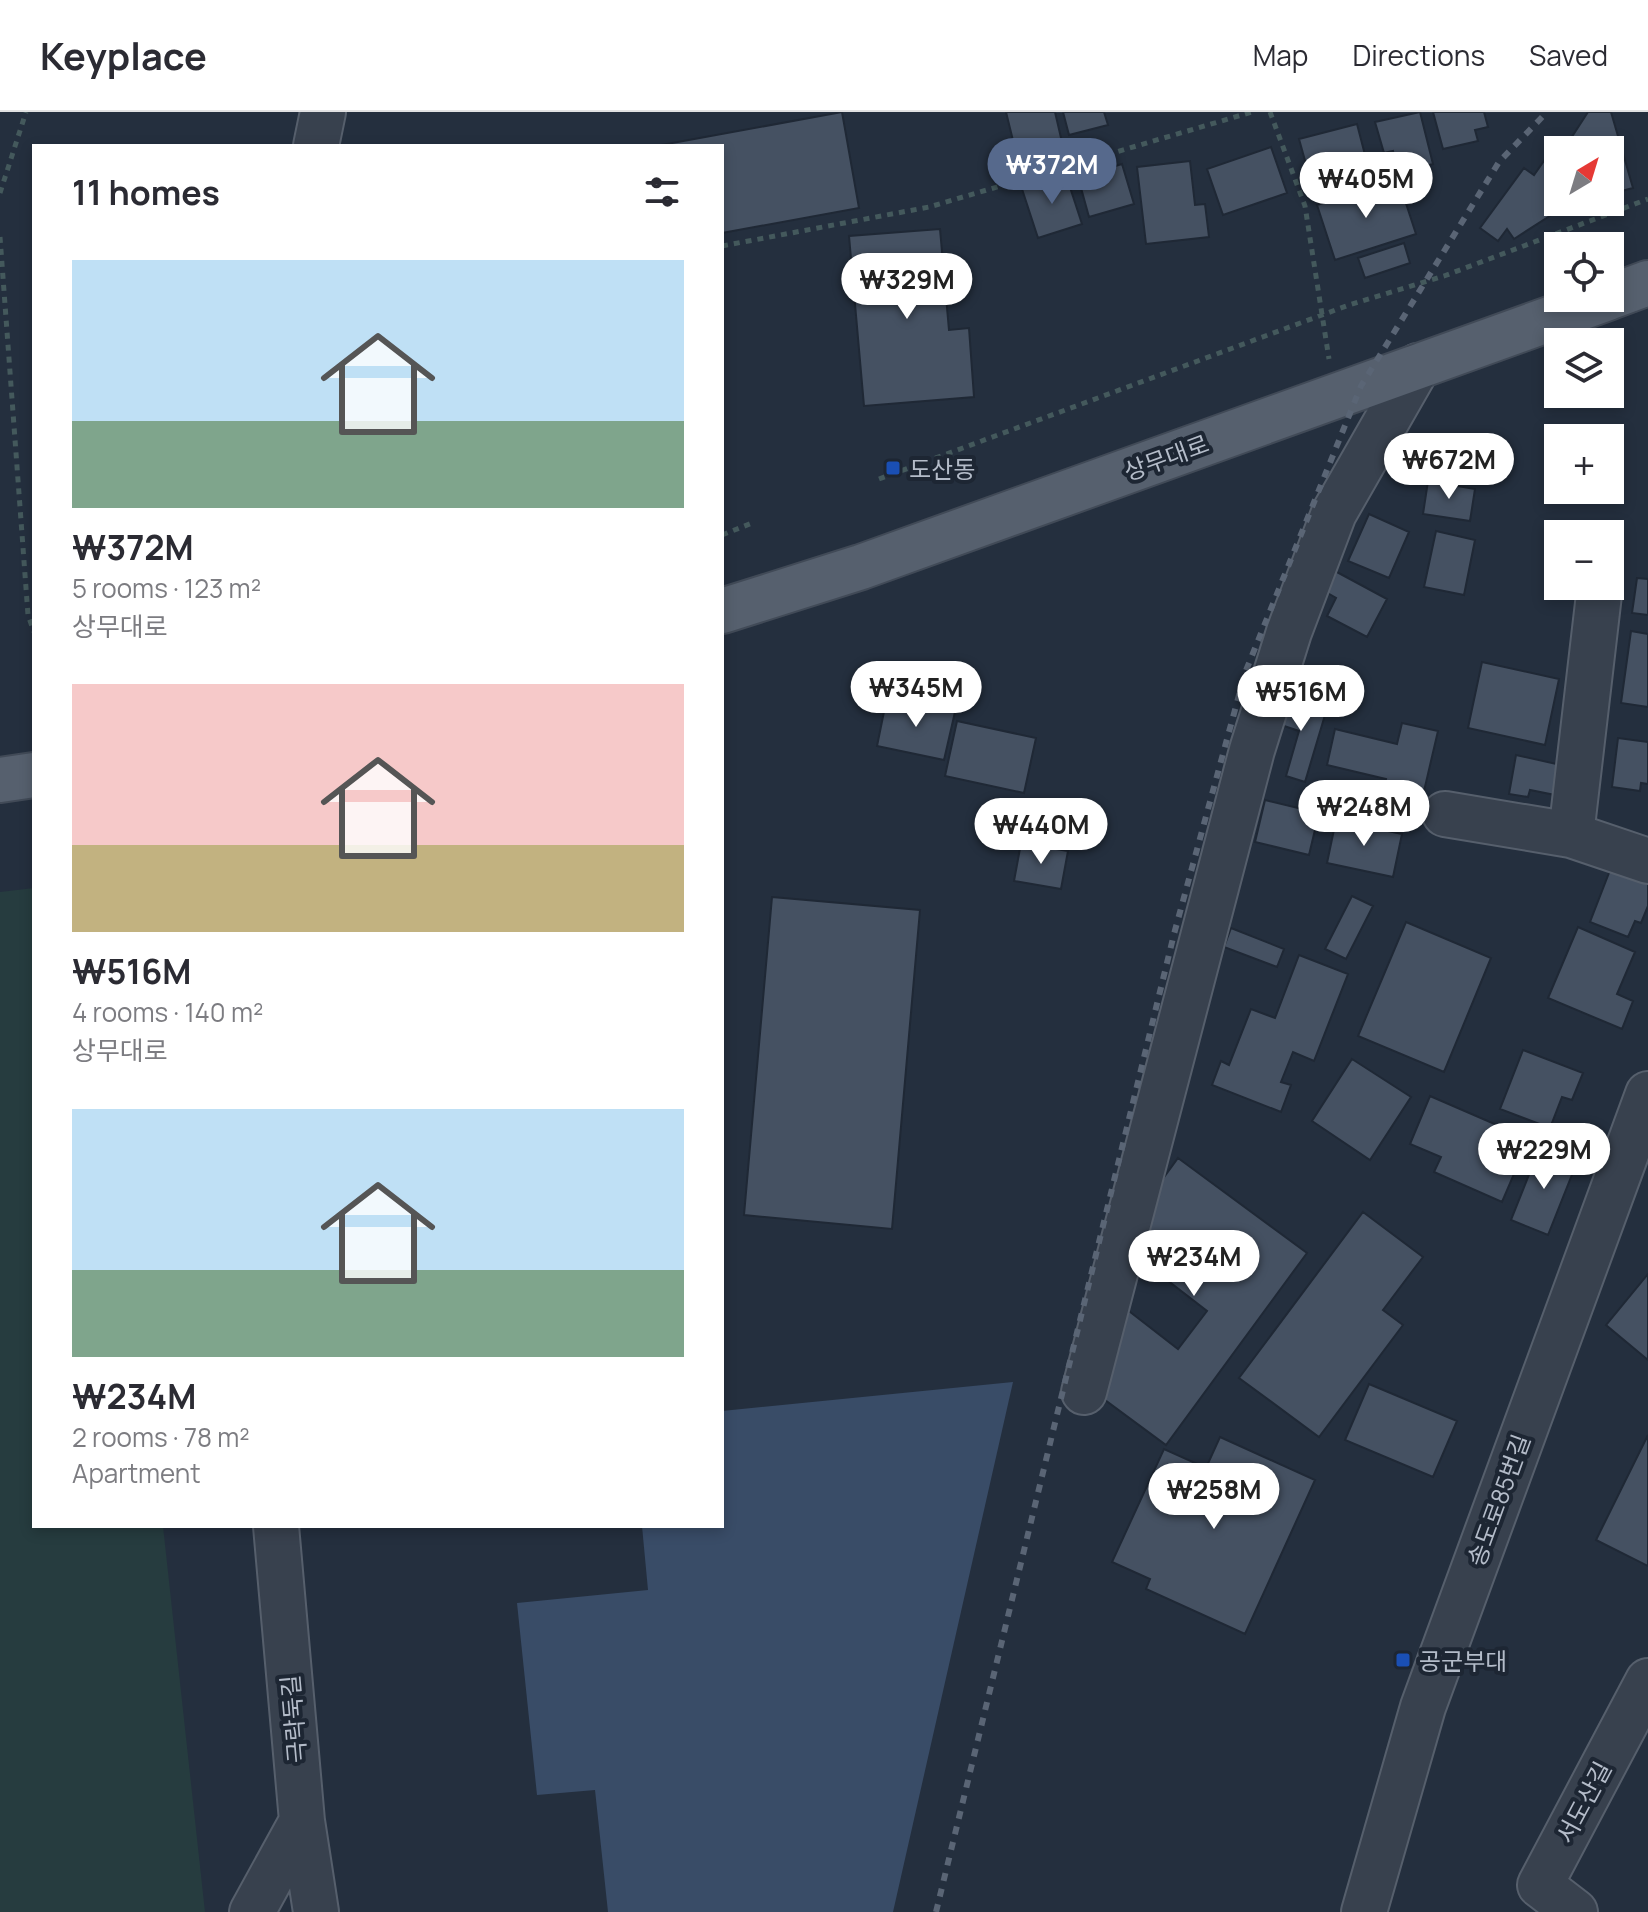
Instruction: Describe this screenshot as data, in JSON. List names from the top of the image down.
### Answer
{
  "streets": {
    "main road": ["상무대로"],
    "street": ["송도로85번길", "극락둑길", "서도산길"]
  },
  "places": {
    "transit": ["도산동", "공군부대"]
  },
  "north": "top right",
  "page": {
    "header": "Keyplace",
    "nav": ["Map", "Directions", "Saved"],
    "map_buttons": ["+", "−"],
    "price": [
      "₩372M",
      "₩405M",
      "₩329M",
      "₩672M",
      "₩345M",
      "₩516M",
      "₩248M",
      "₩440M",
      "₩229M",
      "₩234M",
      "₩258M"
    ],
    "heading": "11 homes",
    "list": [
      {
        "name": "₩372M",
        "note": "5 rooms · 123 m² · 상무대로"
      },
      {
        "name": "₩516M",
        "note": "4 rooms · 140 m² · 상무대로"
      },
      {
        "name": "₩234M",
        "note": "2 rooms · 78 m² · Apartment"
      }
    ]
  }
}
